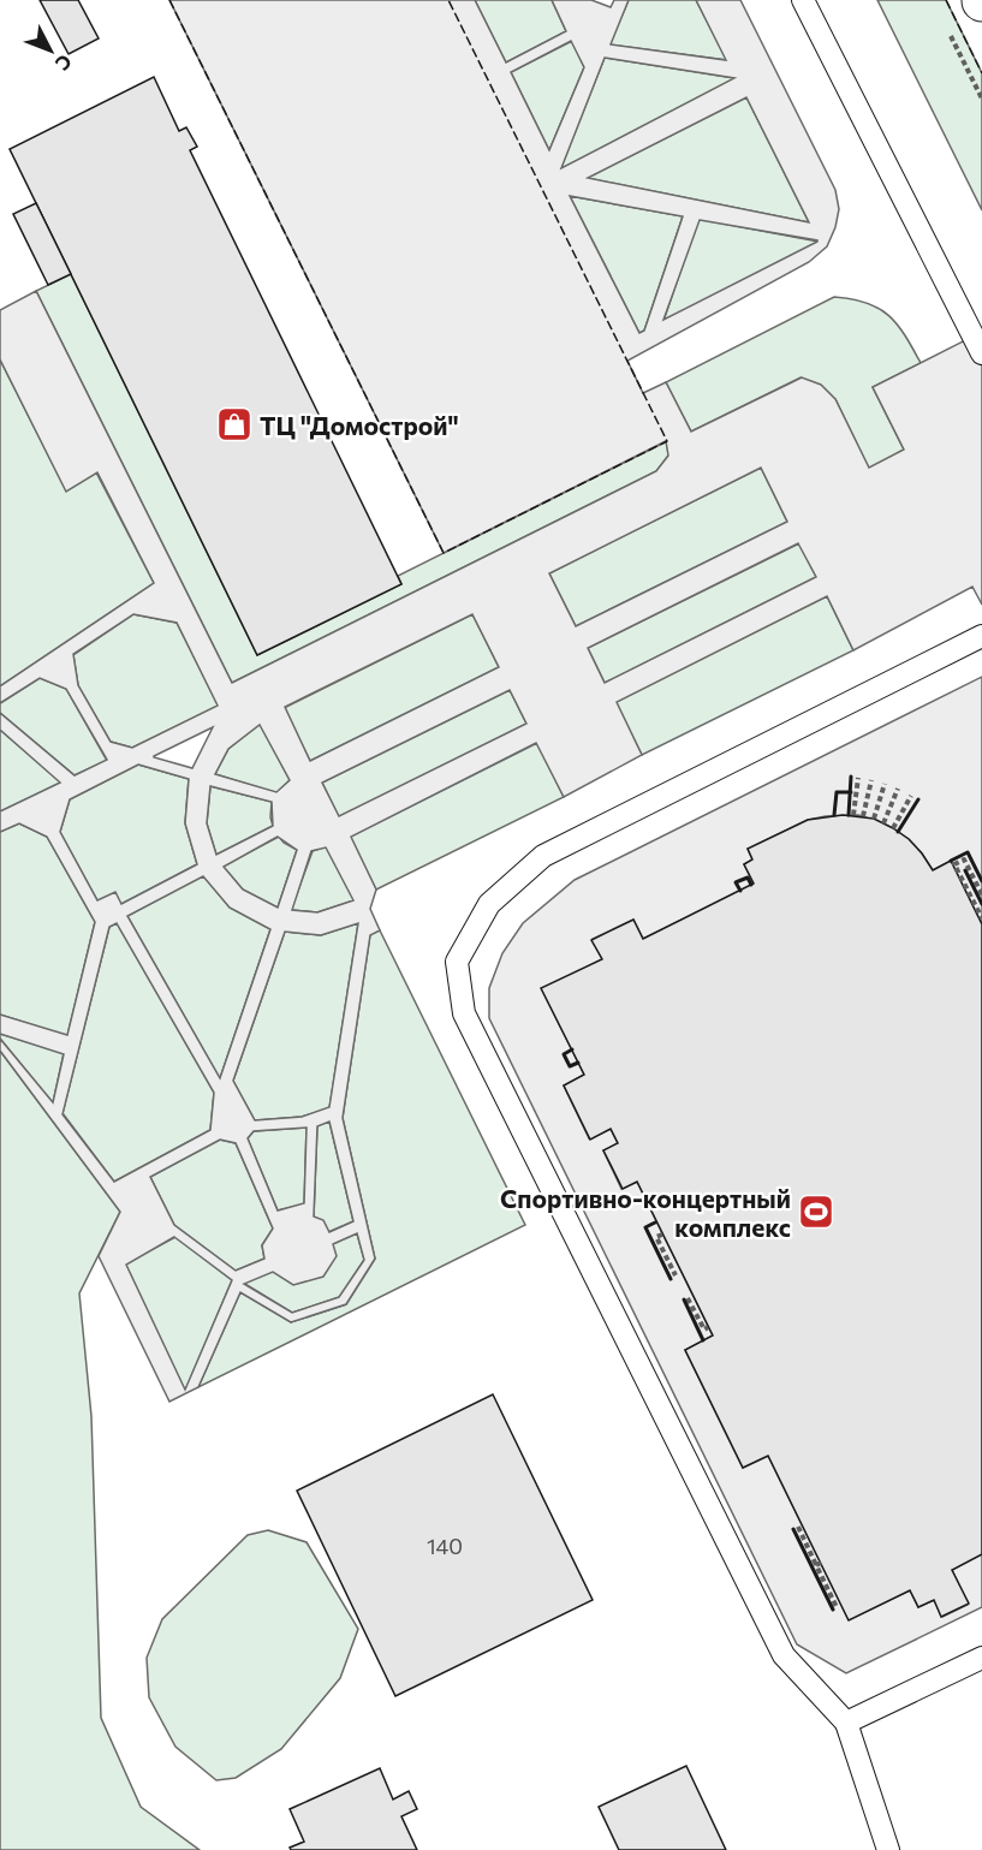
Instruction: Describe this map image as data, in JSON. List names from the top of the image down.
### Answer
{
  "places": {
    "shop": ["ТЦ \"Домострой\""],
    "sports": ["Спортивно-концертный комплекс"]
  },
  "house_numbers": ["140"],
  "north": "bottom right"
}
